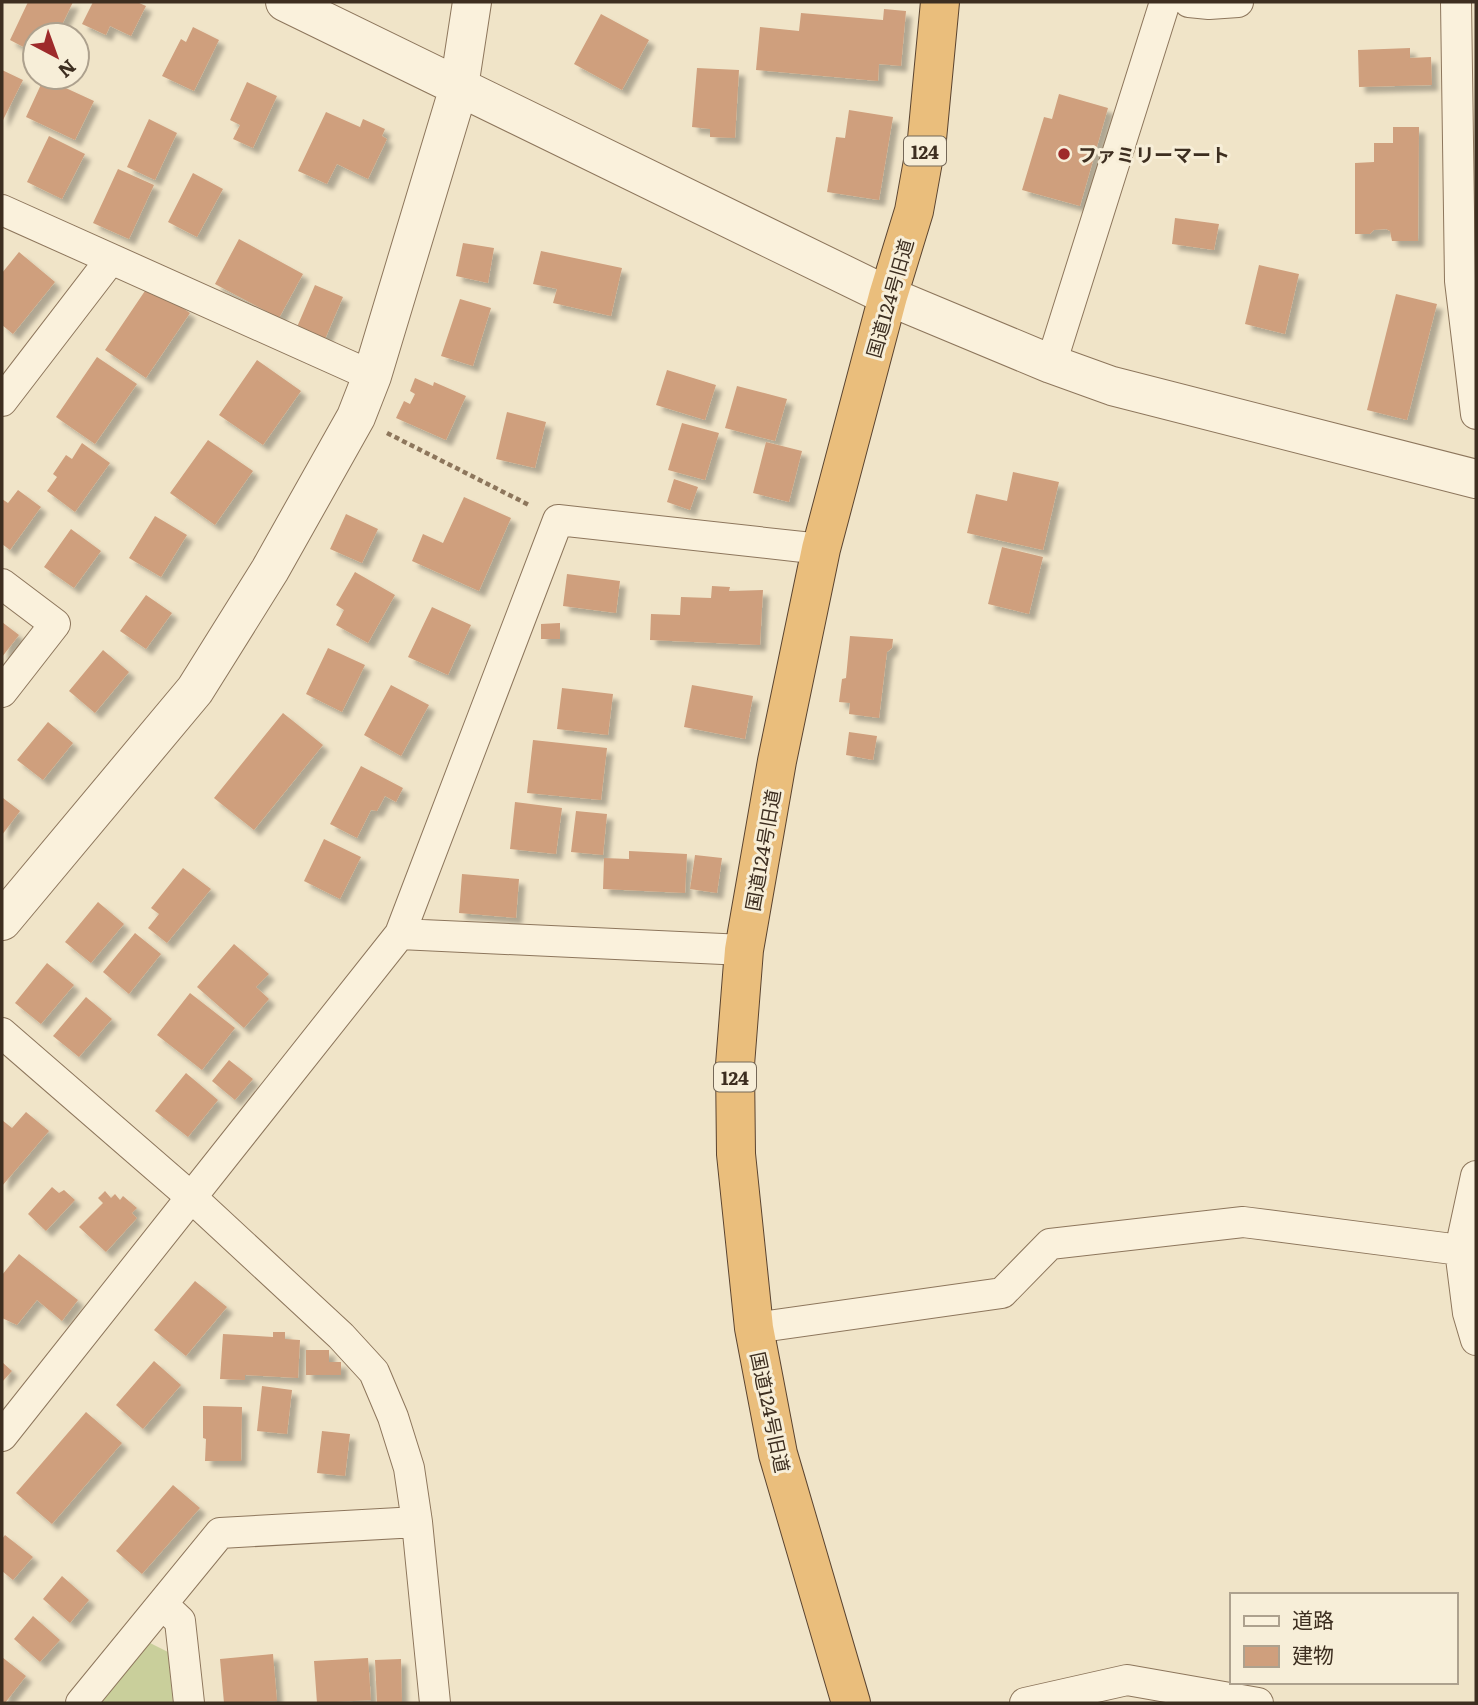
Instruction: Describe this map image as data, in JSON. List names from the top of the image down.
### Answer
{
  "streets": {
    "highway": ["124", "国道124号旧道"]
  },
  "places": ["ファミリーマート"],
  "legend": ["道路", "建物"],
  "north": "bottom right"
}
